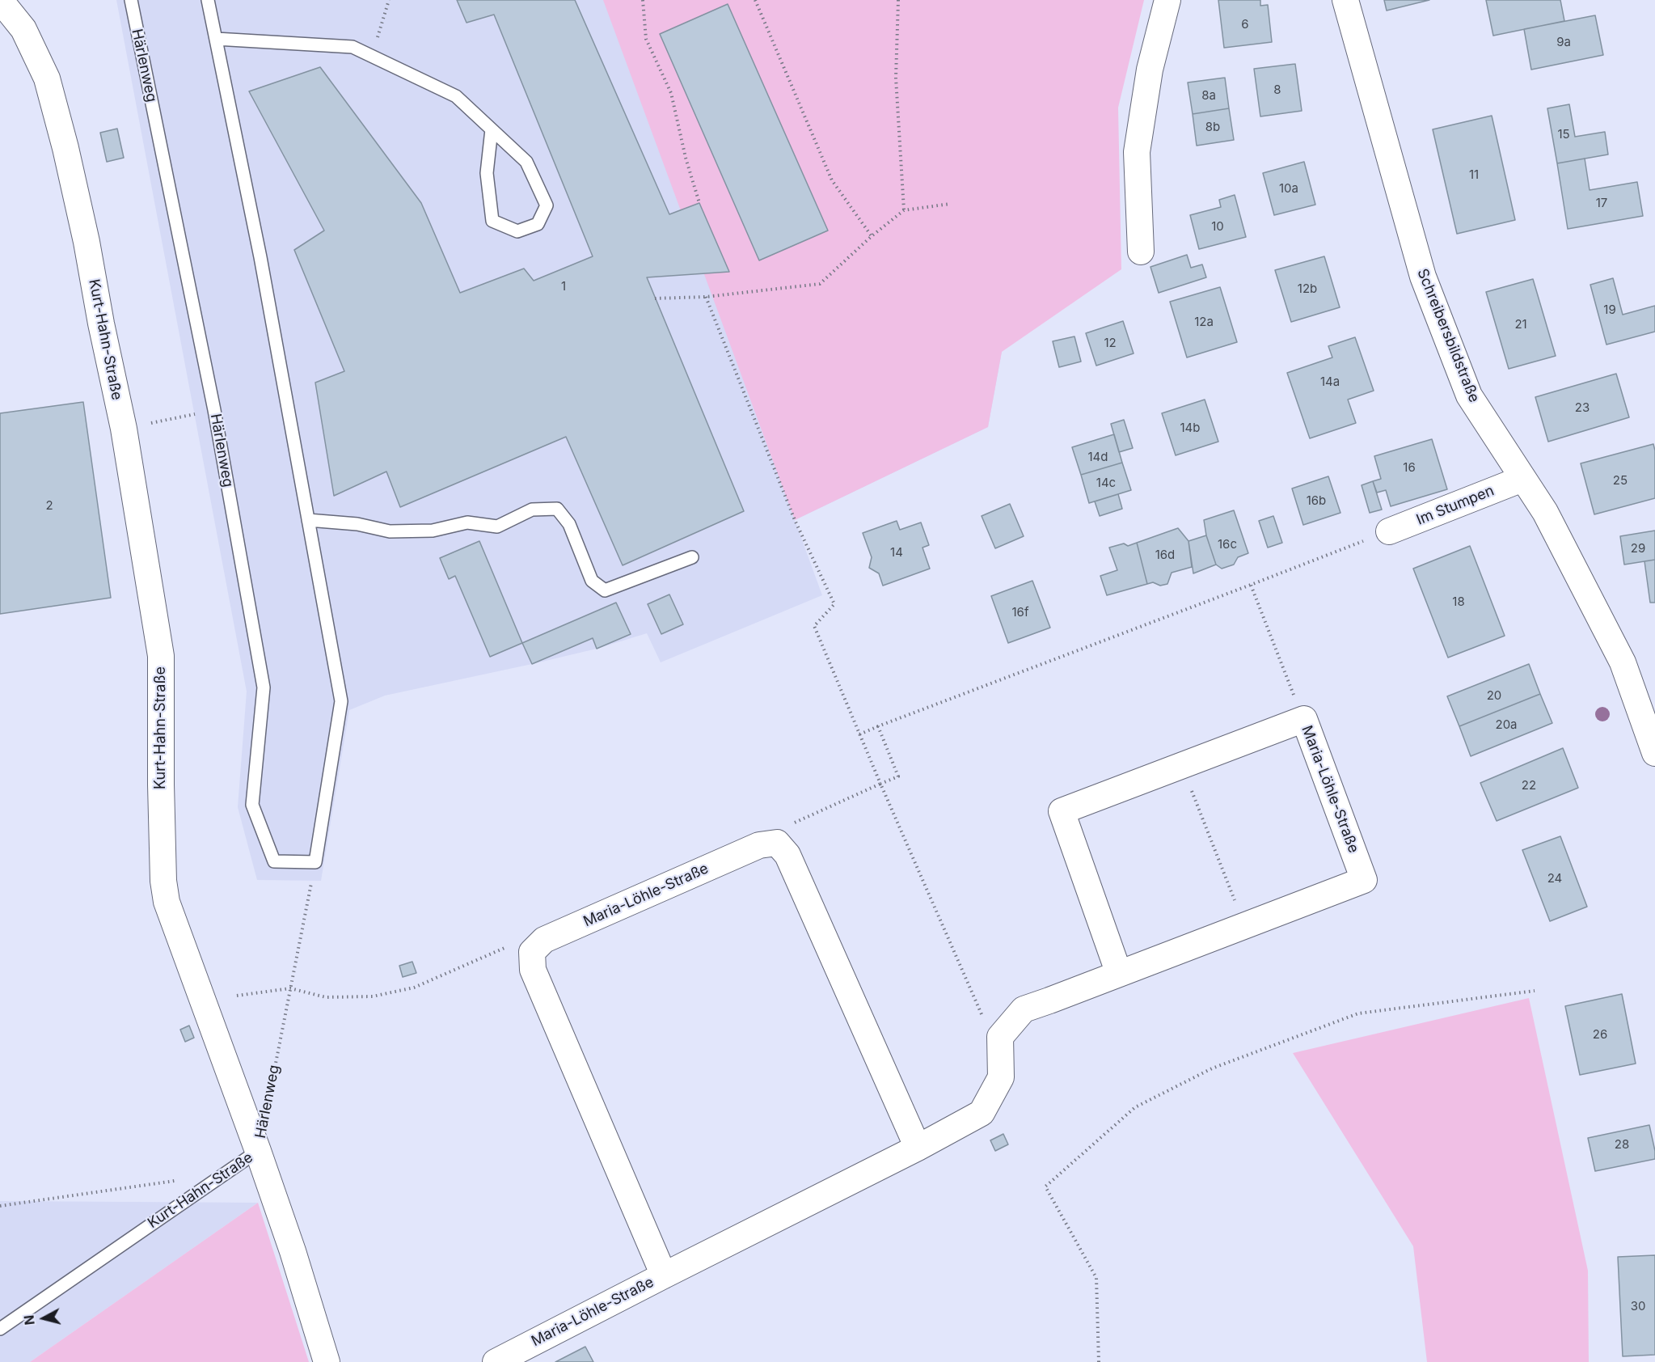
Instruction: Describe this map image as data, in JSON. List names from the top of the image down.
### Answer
{
  "streets": {
    "street": [
      "Härlenweg",
      "Schreibersbildstraße",
      "Kurt-Hahn-Straße",
      "Im Stumpen",
      "Maria-Löhle-Straße"
    ]
  },
  "crossings": [
    ["Härlenweg", "Kurt-Hahn-Straße"],
    ["Schreibersbildstraße", "Im Stumpen"]
  ],
  "house_numbers": [
    "6",
    "9a",
    "8",
    "8a",
    "8b",
    "15",
    "11",
    "10a",
    "17",
    "10",
    "1",
    "12b",
    "19",
    "12a",
    "21",
    "12",
    "14a",
    "23",
    "14b",
    "14d",
    "16",
    "25",
    "14c",
    "16b",
    "2",
    "16c",
    "29",
    "14",
    "16d",
    "18",
    "16f",
    "20",
    "20a",
    "22",
    "24",
    "26",
    "28",
    "30"
  ],
  "north": "left"
}
